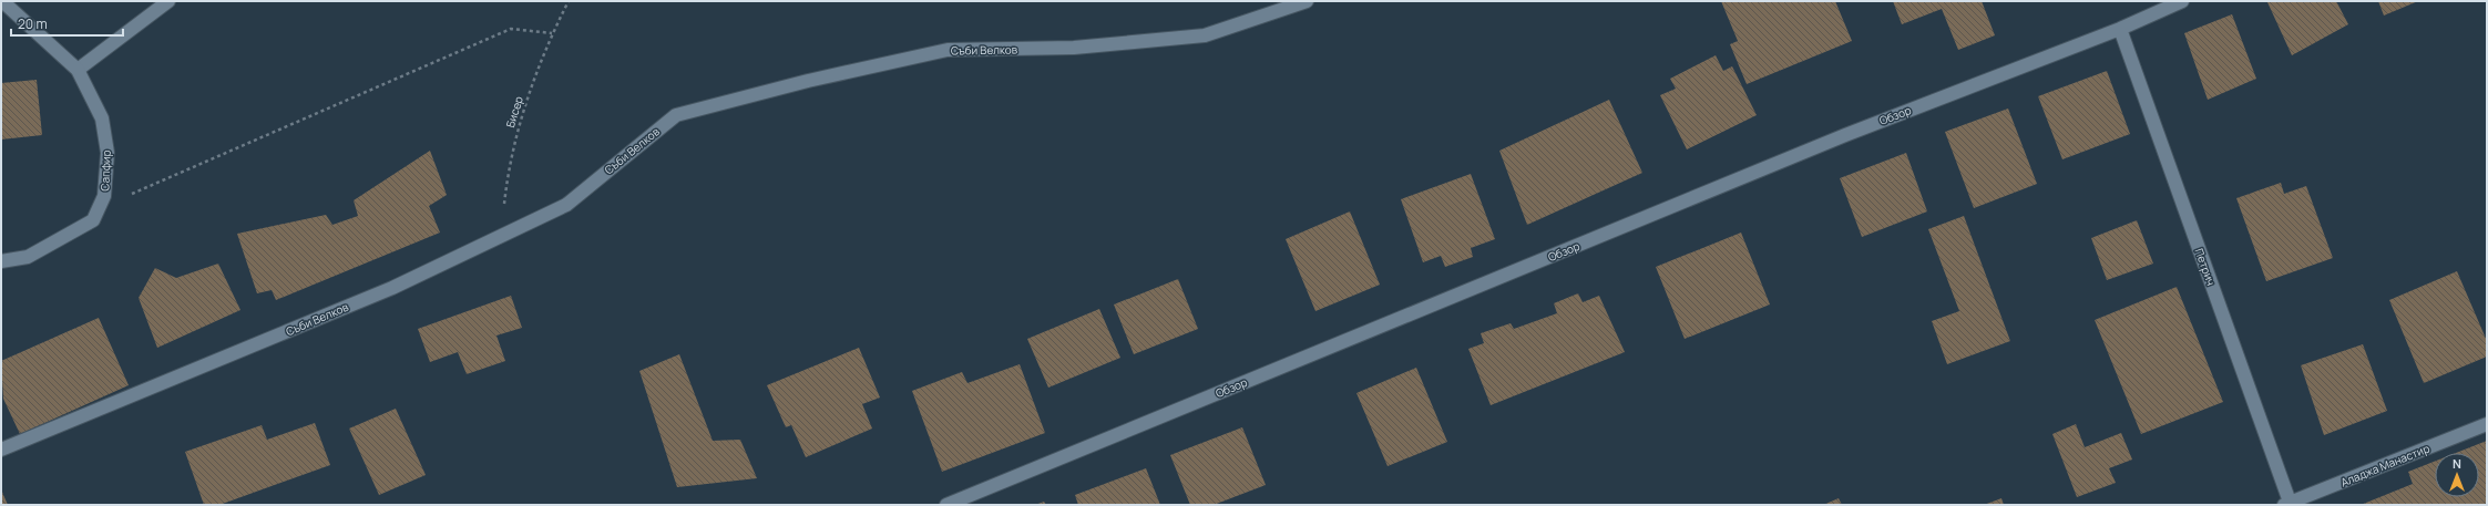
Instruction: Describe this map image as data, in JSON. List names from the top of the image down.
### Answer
{
  "streets": {
    "street": [
      "Съби Велков",
      "Обзор",
      "Сапфир",
      "Петрич",
      "Аладжа Манастир"
    ],
    "path": ["Бисер"]
  },
  "crossings": [
    ["Съби Велков", "Бисер"],
    ["Обзор", "Петрич"],
    ["Петрич", "Аладжа Манастир"]
  ],
  "scale_bar": "20 m",
  "north": "top"
}
